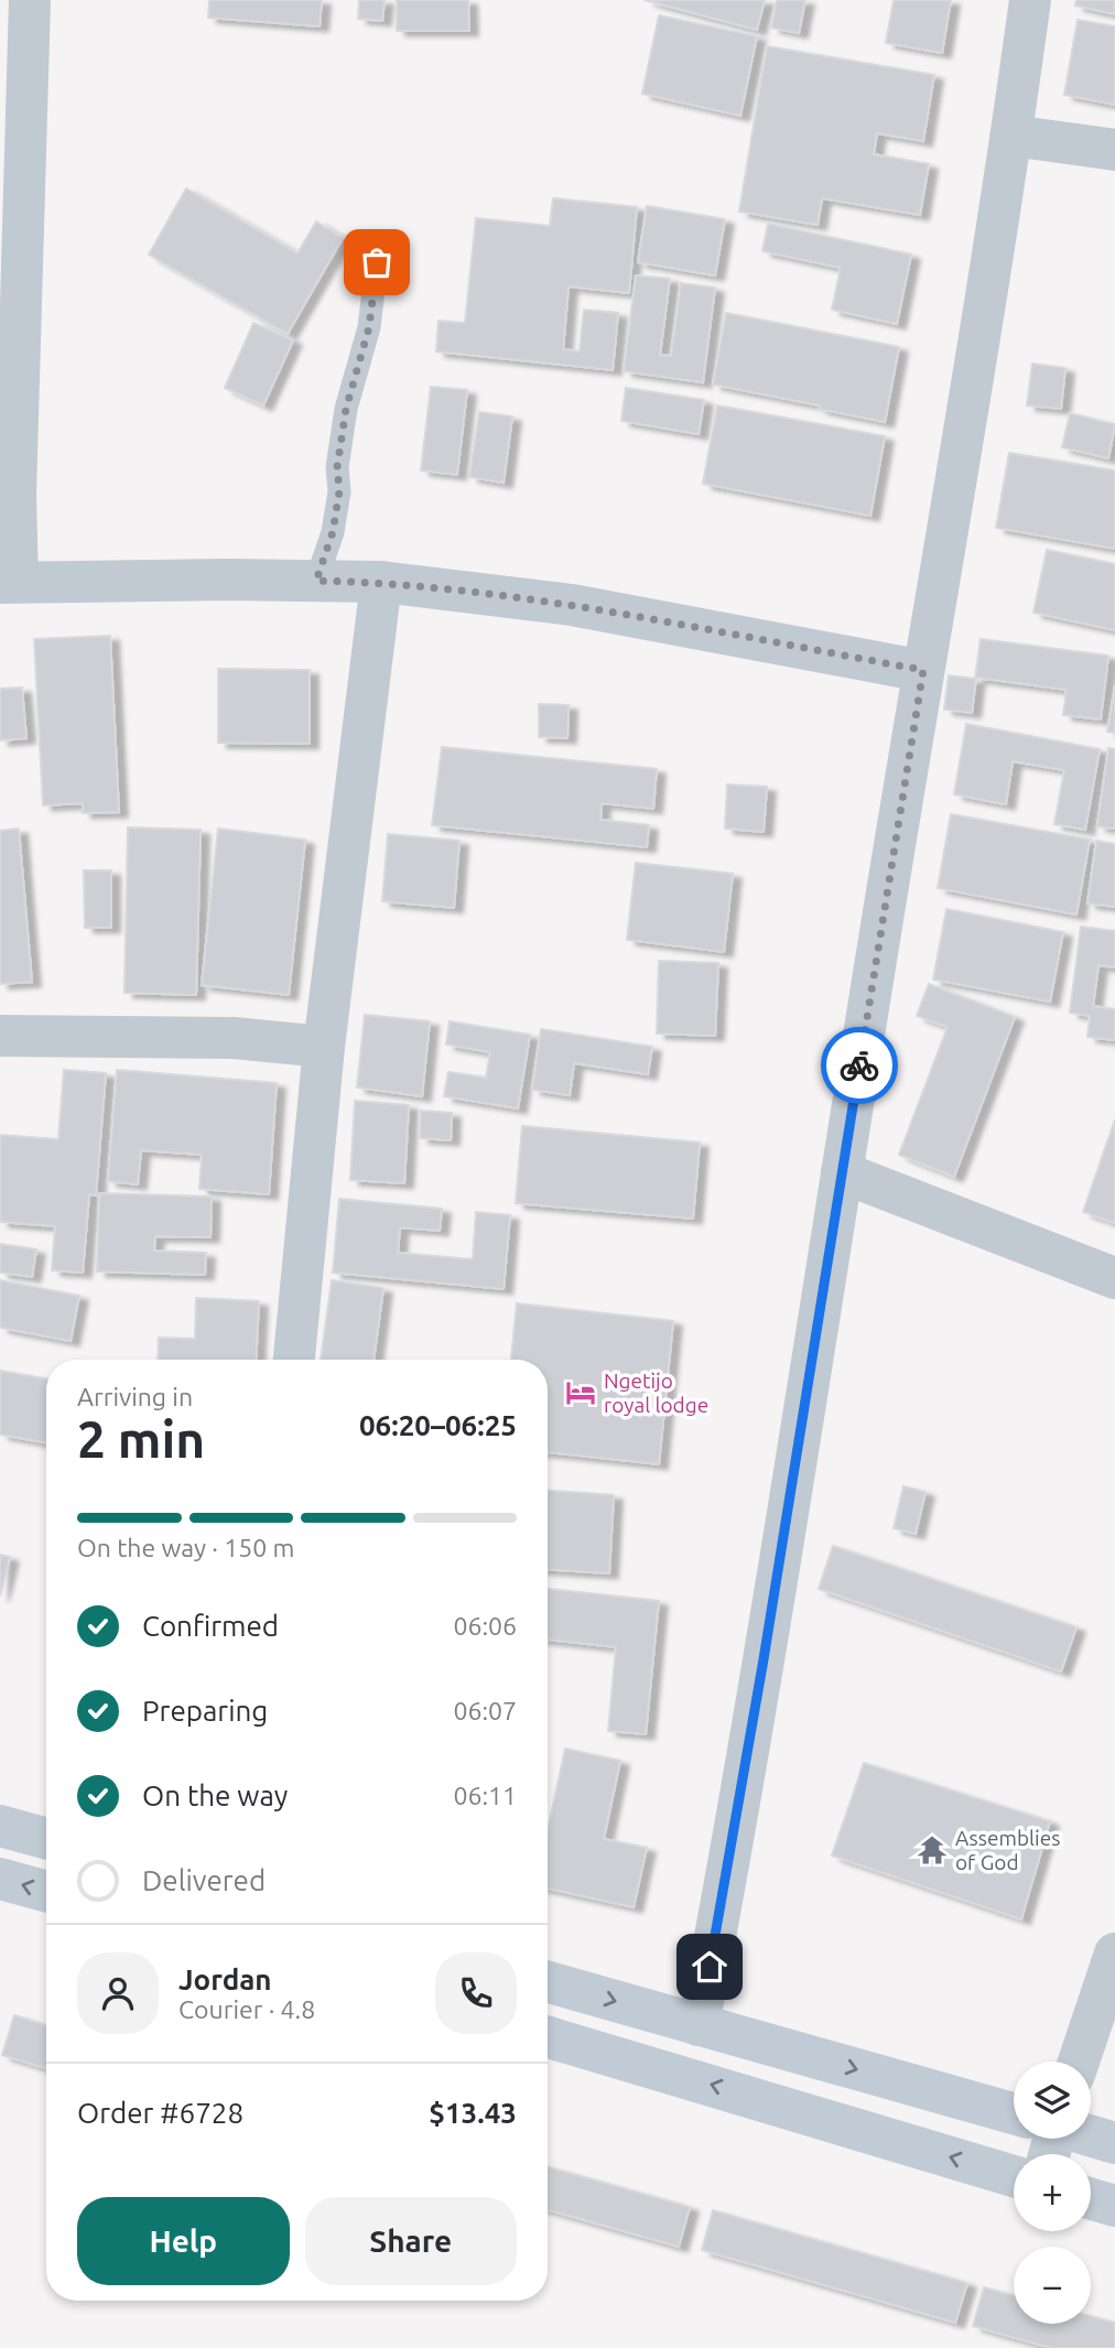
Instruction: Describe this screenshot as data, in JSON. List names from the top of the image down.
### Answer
{
  "places": {
    "hotel": ["Ngetijo royal lodge"],
    "temple": ["Assemblies of God"]
  },
  "page": {
    "heading": ["2 min", "Arriving in", "06:20–06:25"],
    "panel": [
      "Jordan",
      "Courier · 4.8",
      "Order #6728",
      "$13.43"
    ],
    "bar": "On the way · 150 m",
    "list": [
      ["Confirmed", "06:06"],
      ["Preparing", "06:07"],
      ["On the way", "06:11"],
      "Delivered"
    ],
    "map_buttons": ["+", "−"],
    "buttons": ["Help", "Share"]
  }
}
